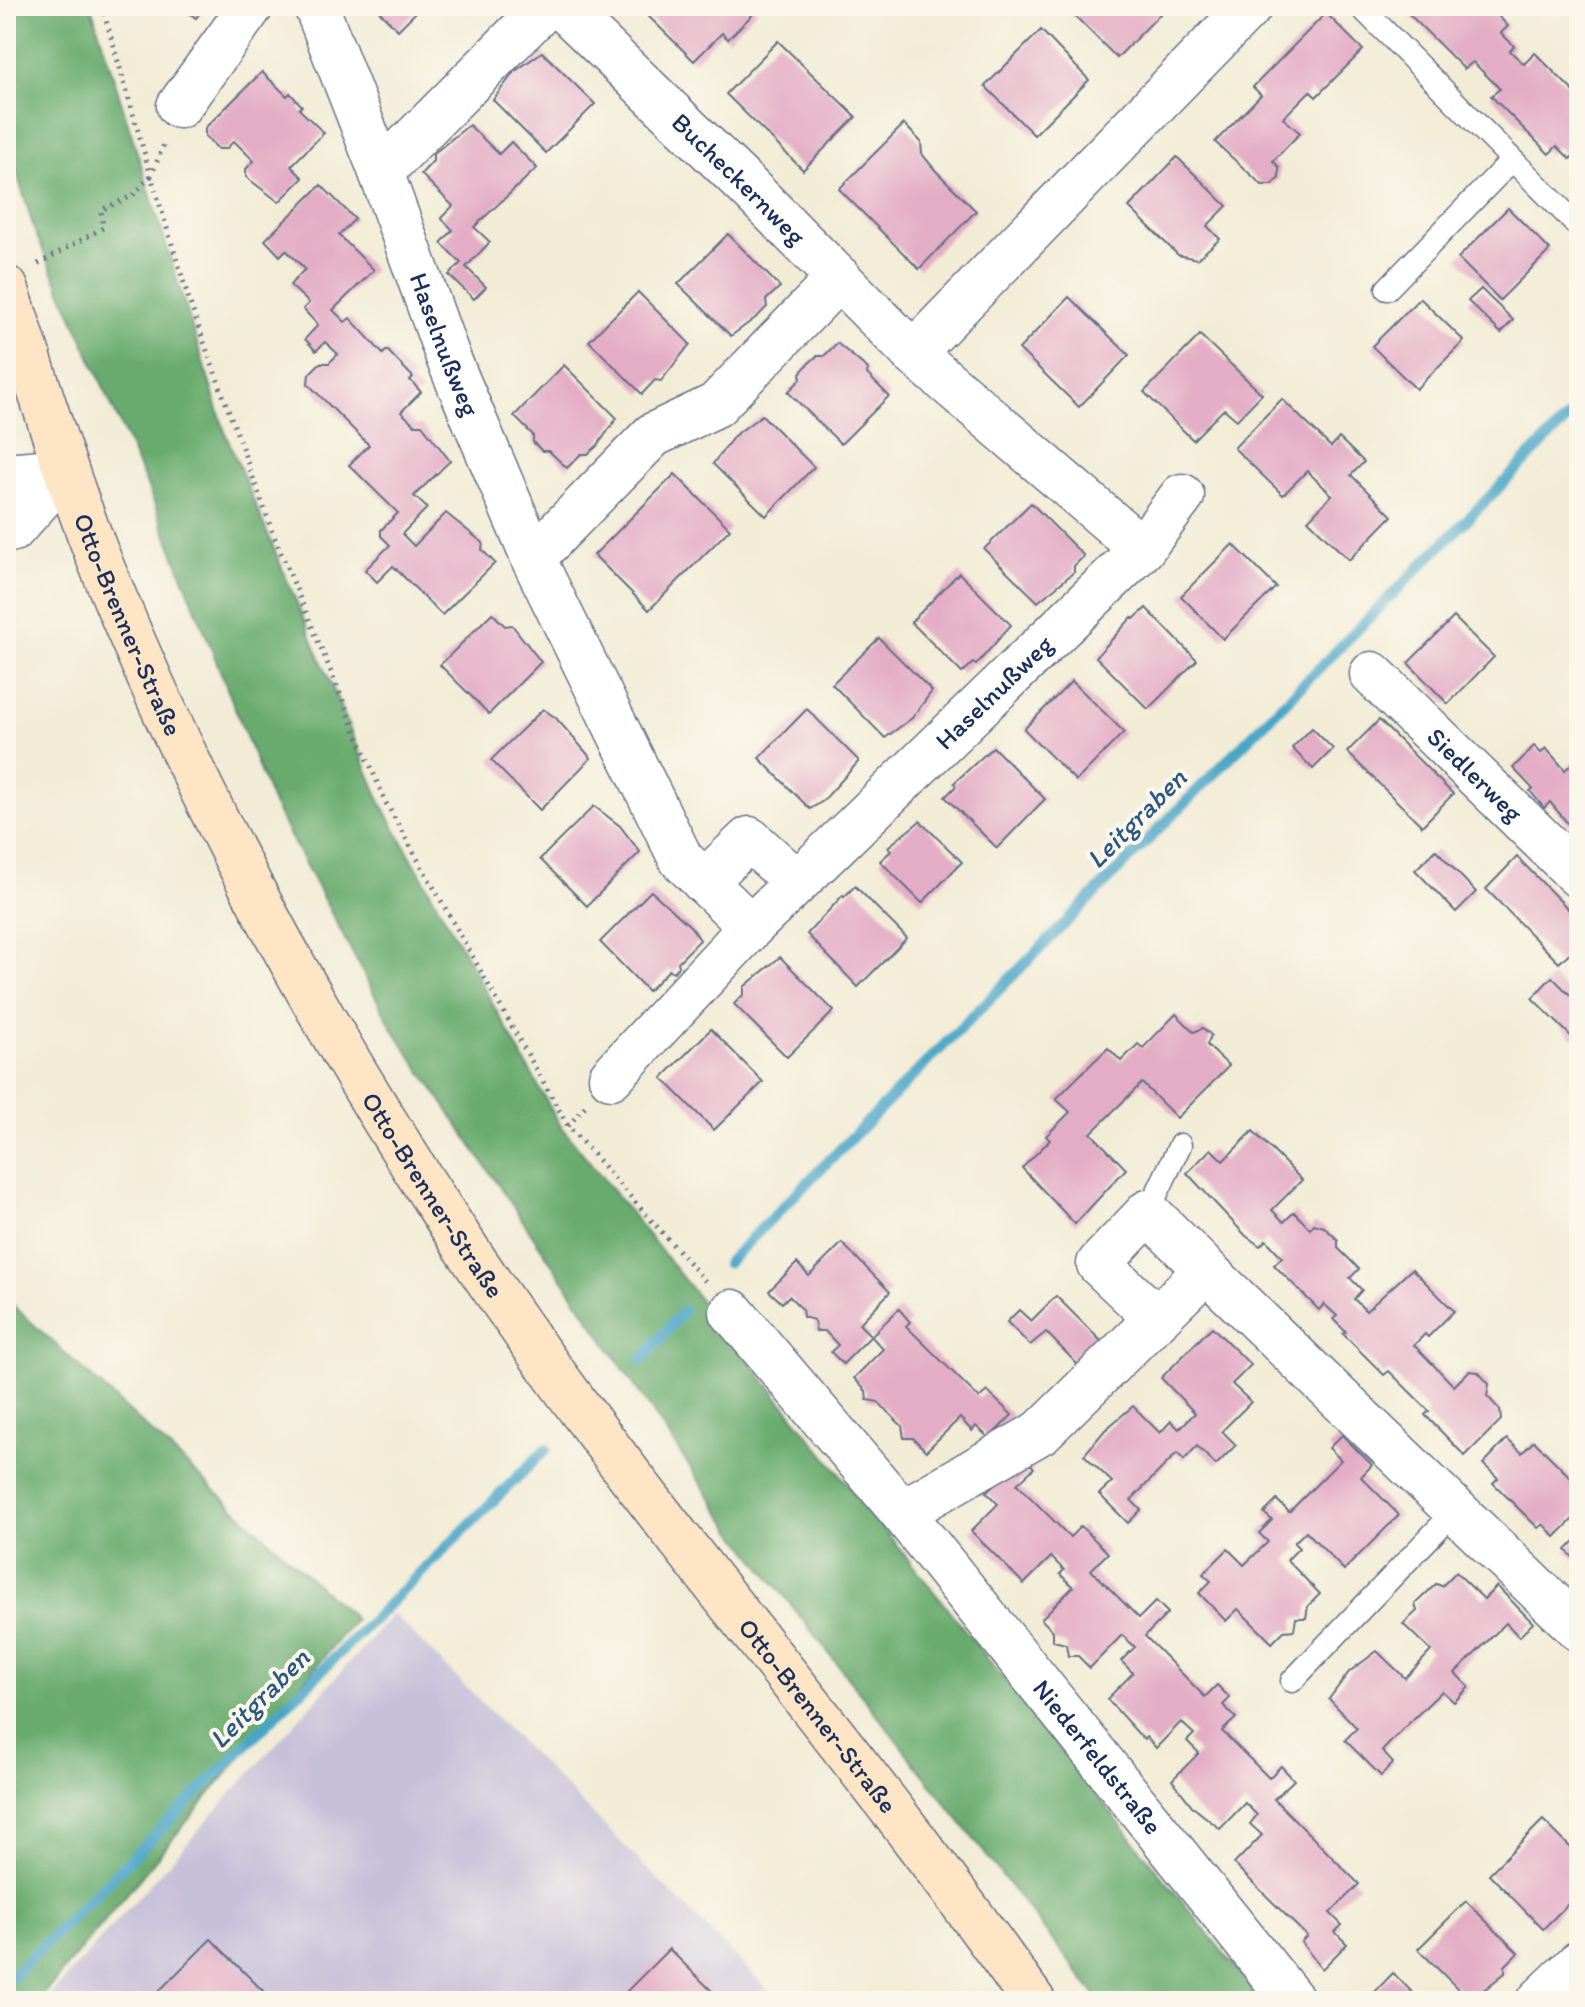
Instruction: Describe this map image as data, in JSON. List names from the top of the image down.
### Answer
{
  "streets": {
    "main road": ["Otto-Brenner-Straße"],
    "street": [
      "Bucheckernweg",
      "Haselnußweg",
      "Siedlerweg",
      "Niederfeldstraße"
    ]
  },
  "crossings": [
    ["Bucheckernweg", "Haselnußweg"]
  ],
  "water": ["Leitgraben"]
}
